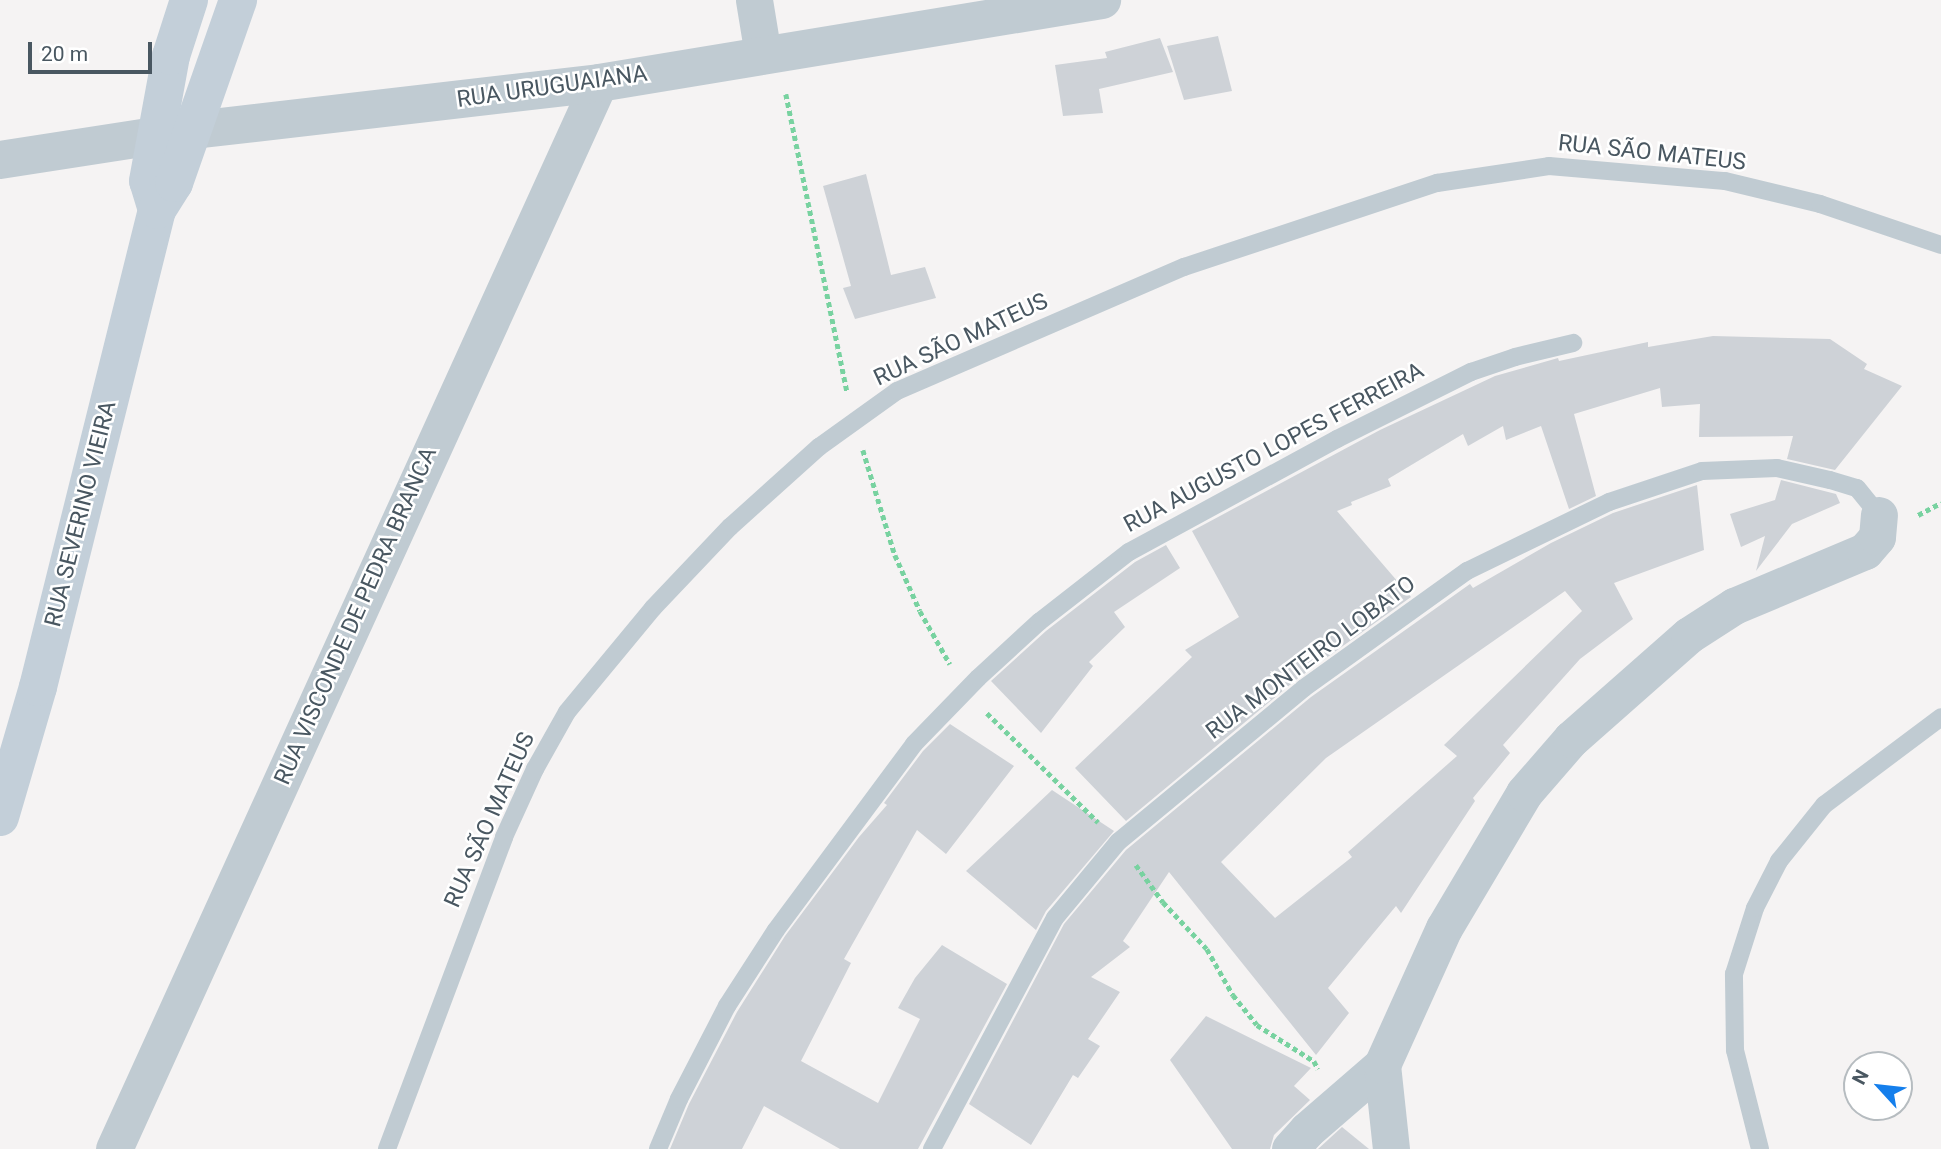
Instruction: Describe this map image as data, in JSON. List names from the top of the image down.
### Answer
{
  "streets": {
    "main road": ["RUA SEVERINO VIEIRA"],
    "street": ["RUA URUGUAIANA", "RUA VISCONDE DE PEDRA BRANCA"],
    "lane": ["RUA SÃO MATEUS", "RUA AUGUSTO LOPES FERREIRA", "RUA MONTEIRO LOBATO"]
  },
  "crossings": [
    ["RUA URUGUAIANA", "RUA SEVERINO VIEIRA"],
    ["RUA URUGUAIANA", "RUA VISCONDE DE PEDRA BRANCA"]
  ],
  "scale_bar": "20 m",
  "north": "top left"
}
